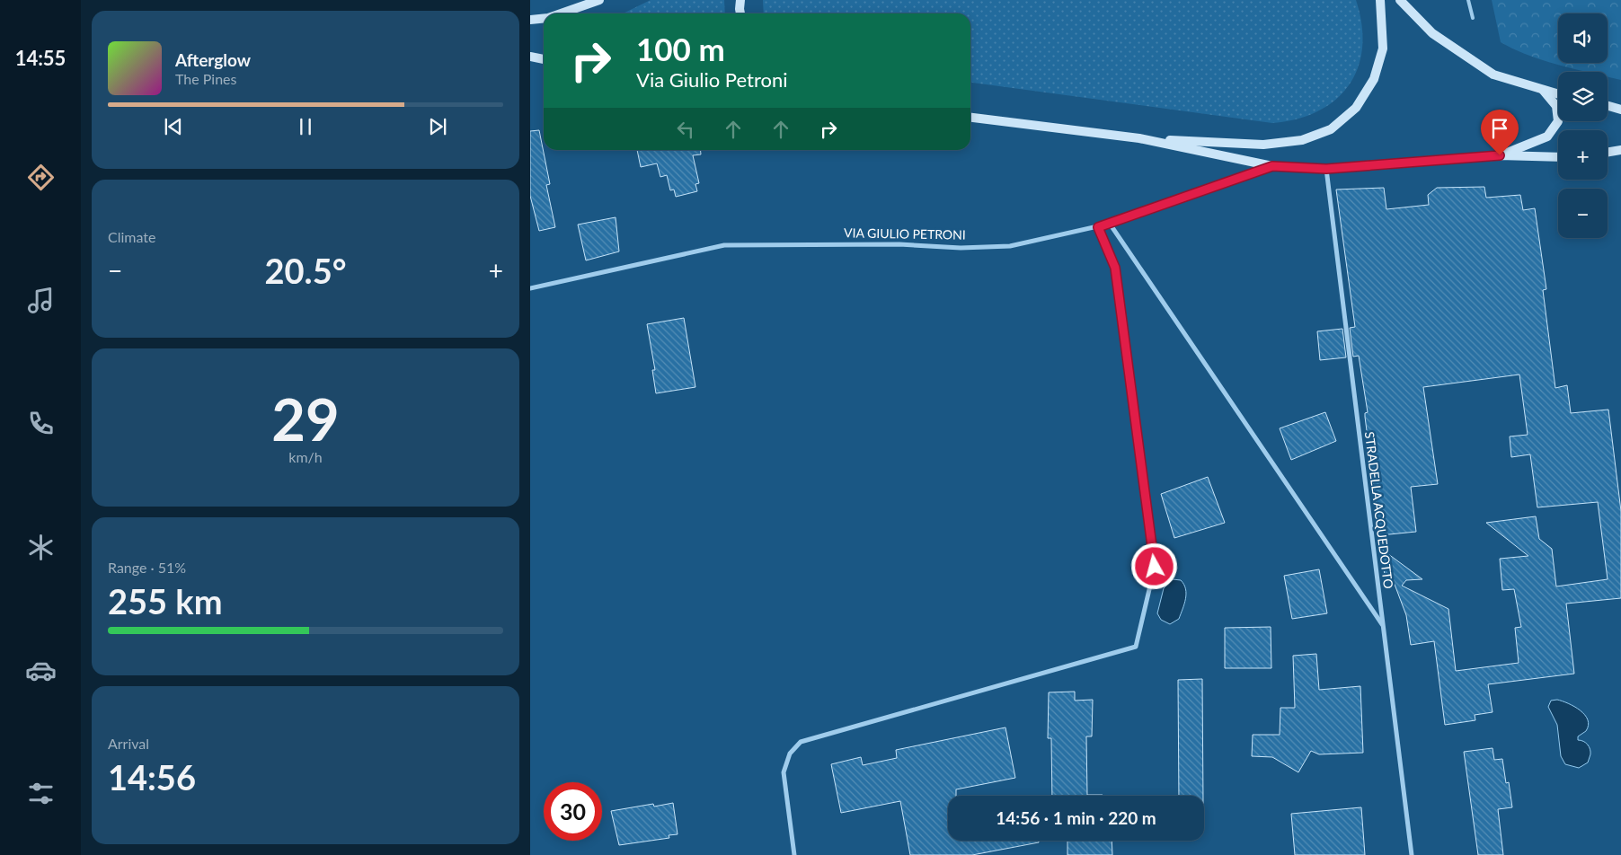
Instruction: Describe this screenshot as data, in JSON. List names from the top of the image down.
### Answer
{
  "streets": {
    "street": ["VIA GIULIO PETRONI", "STRADELLA ACQUEDOTTO"]
  },
  "page": {
    "tabs": "14:55",
    "map_buttons": ["+", "−"],
    "turn": ["100 m", "Via Giulio Petroni"],
    "song": ["Afterglow", "The Pines"],
    "tile": [
      "Climate",
      ["29", "km/h"],
      ["Range · 51%", "255 km"],
      ["Arrival", "14:56"]
    ],
    "heat": ["−", "20.5°", "+"],
    "limit": "30",
    "trip": "14:56 · 1 min · 220 m"
  }
}
